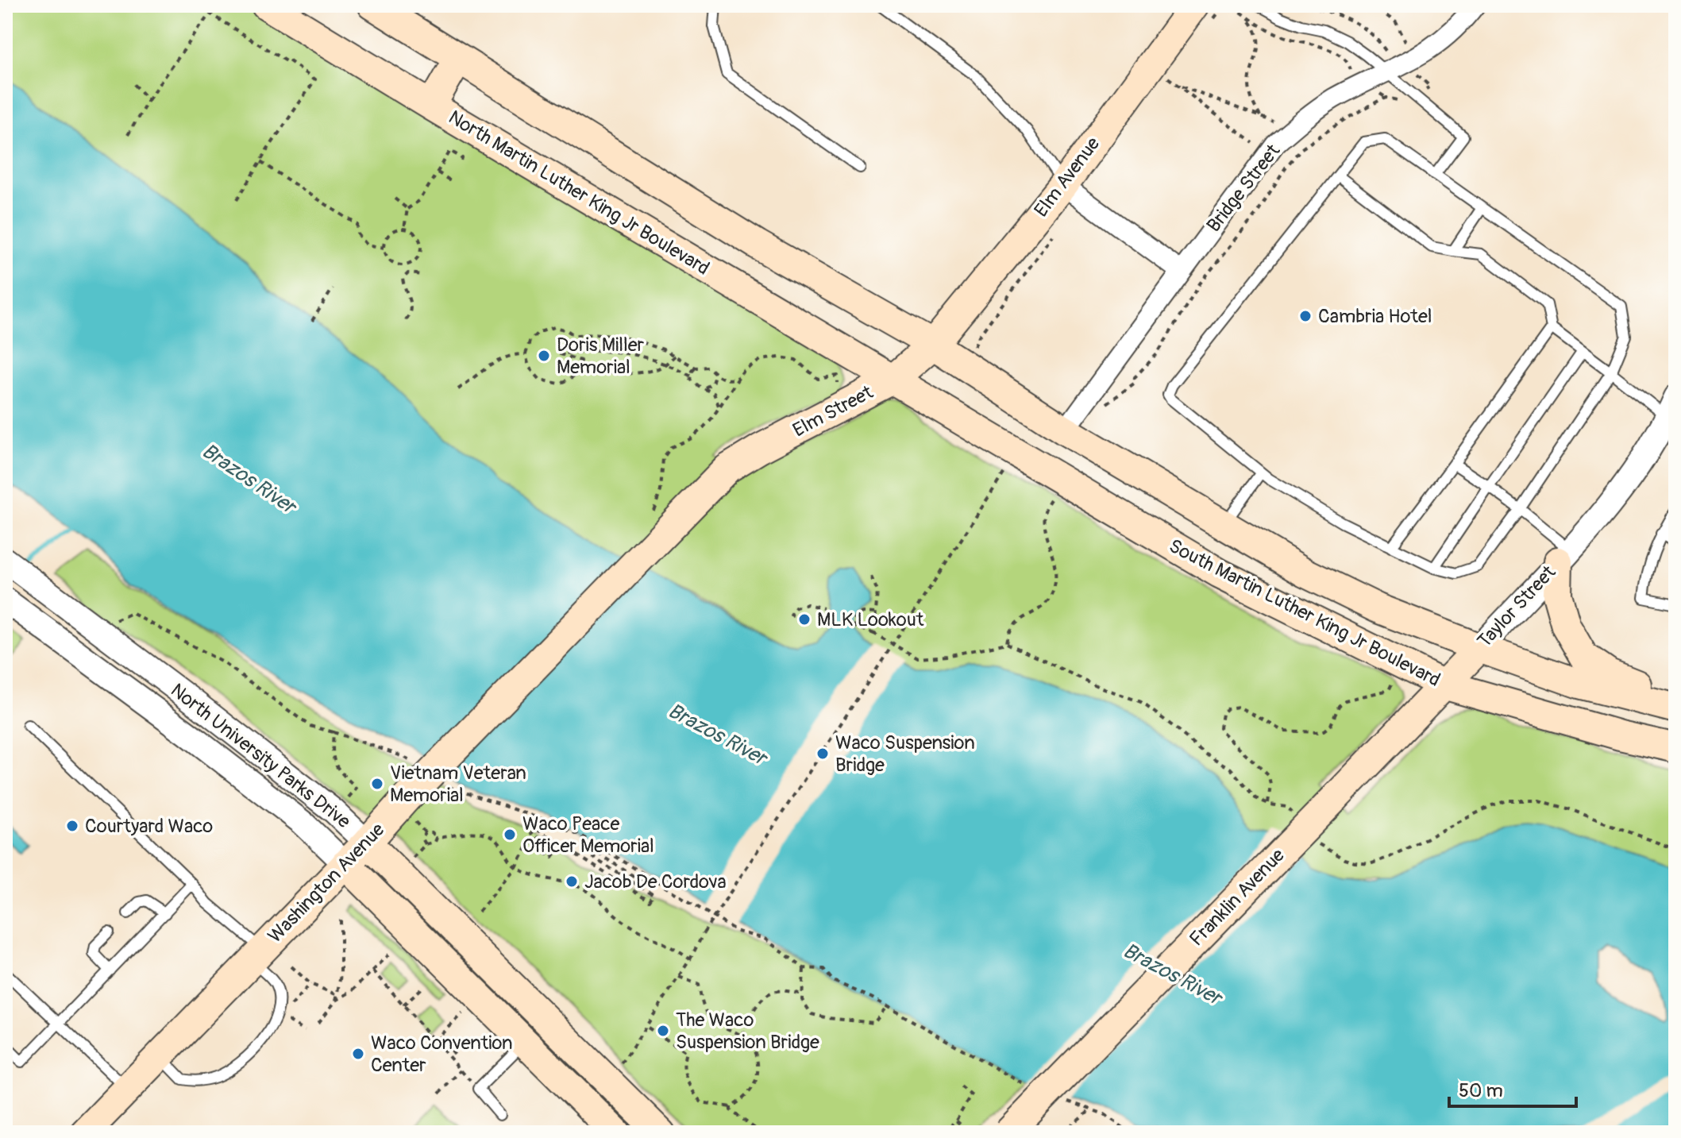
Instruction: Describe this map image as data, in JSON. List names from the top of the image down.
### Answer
{
  "streets": {
    "main road": [
      "Elm Avenue",
      "North Martin Luther King Jr Boulevard",
      "Elm Street",
      "Taylor Street",
      "South Martin Luther King Jr Boulevard",
      "North University Parks Drive",
      "Washington Avenue",
      "Franklin Avenue"
    ],
    "street": ["Bridge Street"]
  },
  "crossings": [
    ["Elm Avenue", "Elm Street"],
    ["Elm Avenue", "South Martin Luther King Jr Boulevard"],
    ["Bridge Street", "South Martin Luther King Jr Boulevard"],
    ["North Martin Luther King Jr Boulevard", "Elm Street"],
    ["North Martin Luther King Jr Boulevard", "South Martin Luther King Jr Boulevard"],
    ["Elm Street", "South Martin Luther King Jr Boulevard"],
    ["Elm Street", "Washington Avenue"],
    ["Taylor Street", "South Martin Luther King Jr Boulevard"],
    ["Taylor Street", "Franklin Avenue"],
    ["North University Parks Drive", "Washington Avenue"]
  ],
  "water": ["Brazos River"],
  "places": [
    "Cambria Hotel",
    "Doris Miller Memorial",
    "MLK Lookout",
    "Waco Suspension Bridge",
    "Vietnam Veteran Memorial",
    "Courtyard Waco",
    "Waco Peace Officer Memorial",
    "Jacob De Cordova",
    "The Waco Suspension Bridge",
    "Waco Convention Center"
  ],
  "scale_bar": "50 m"
}
